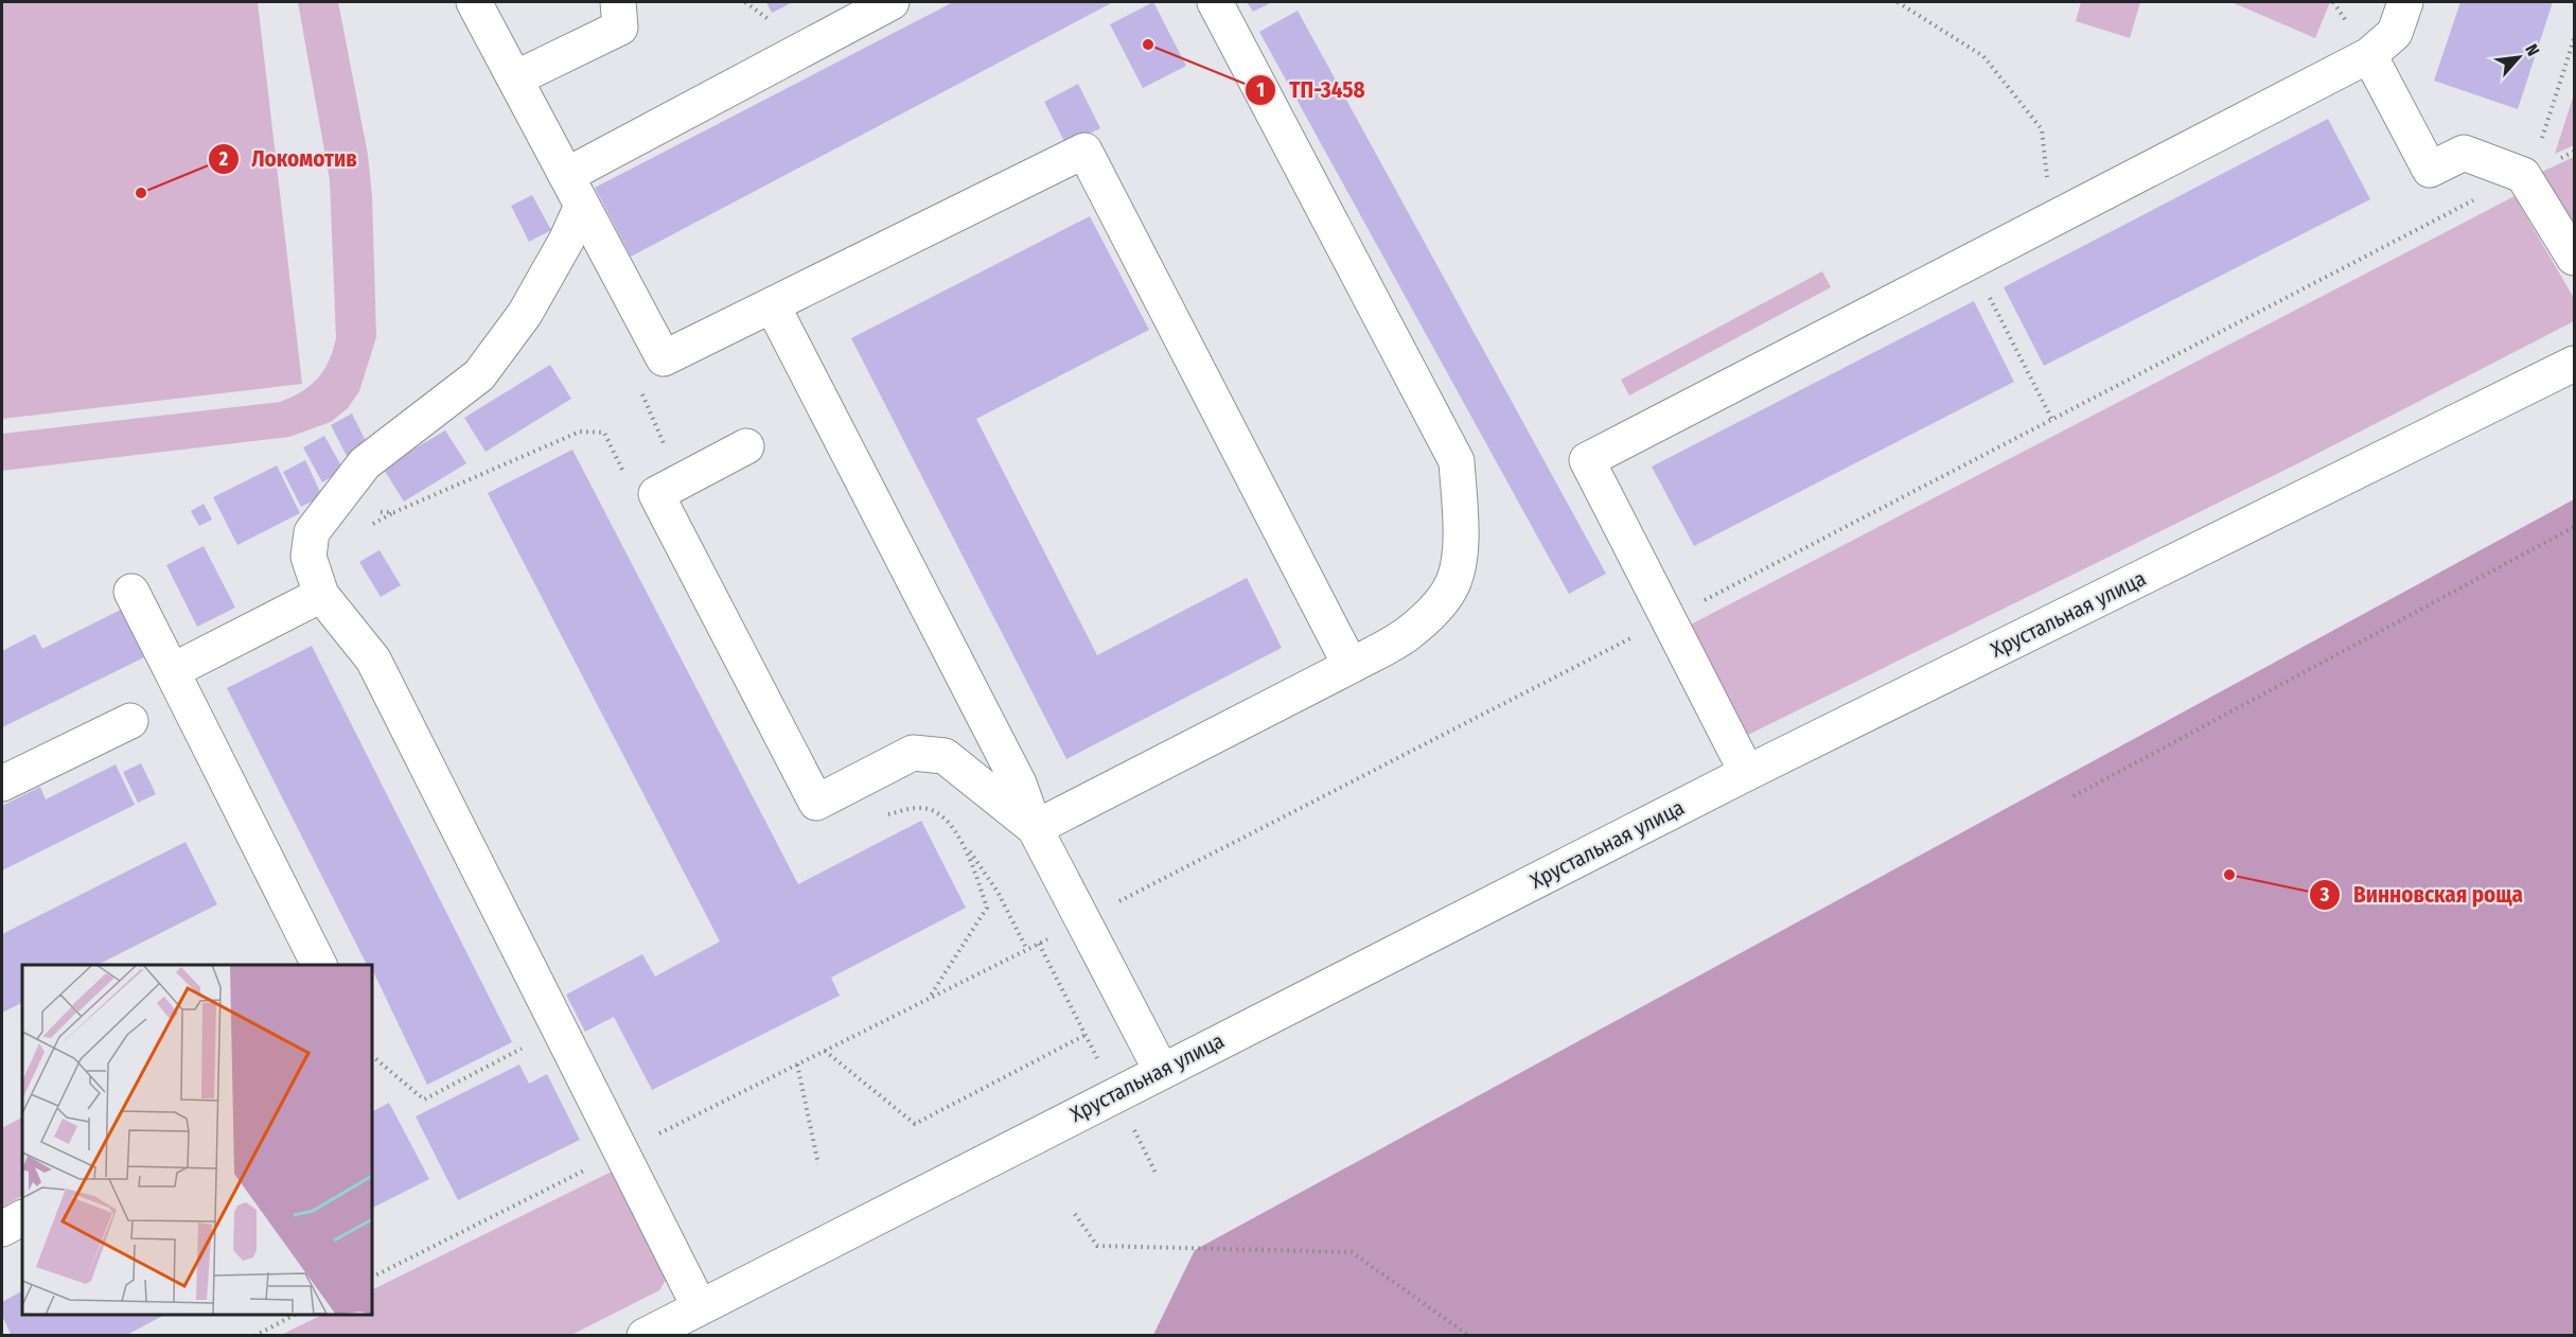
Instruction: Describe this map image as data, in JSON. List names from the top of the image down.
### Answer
{
  "streets": {
    "main road": ["Хрустальная улица"]
  },
  "places": ["ТП-3458", "Локомотив", "Винновская роща"],
  "north": "top right"
}
